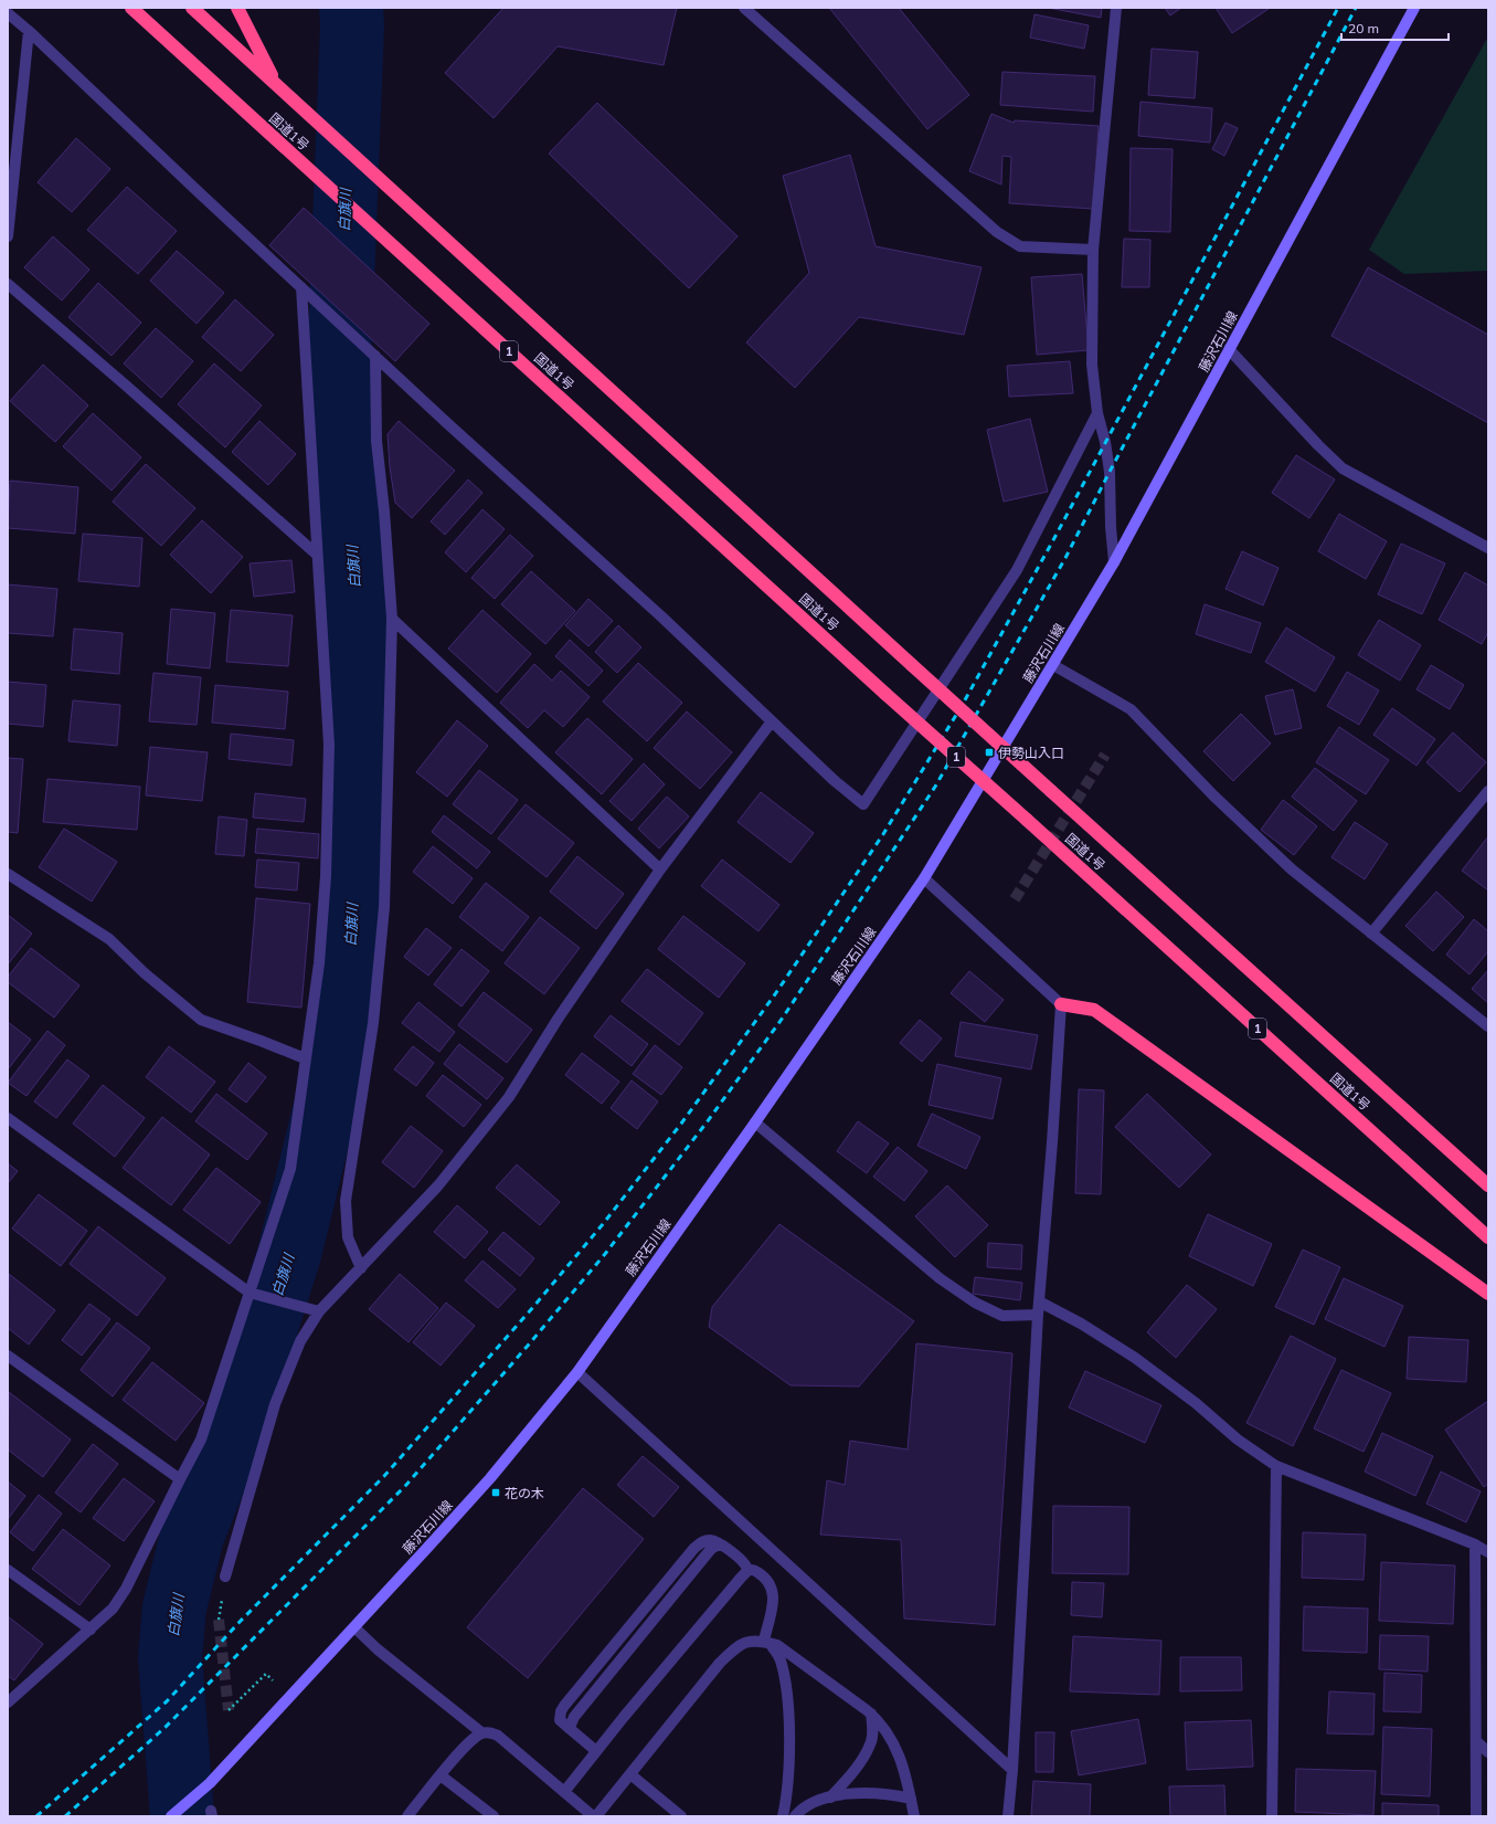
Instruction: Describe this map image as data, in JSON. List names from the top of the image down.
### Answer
{
  "streets": {
    "highway": ["国道1号", "1"],
    "street": ["藤沢石川線"]
  },
  "water": ["白旗川"],
  "places": {
    "transit": ["伊勢山入口", "花の木"]
  },
  "scale_bar": "20 m"
}
